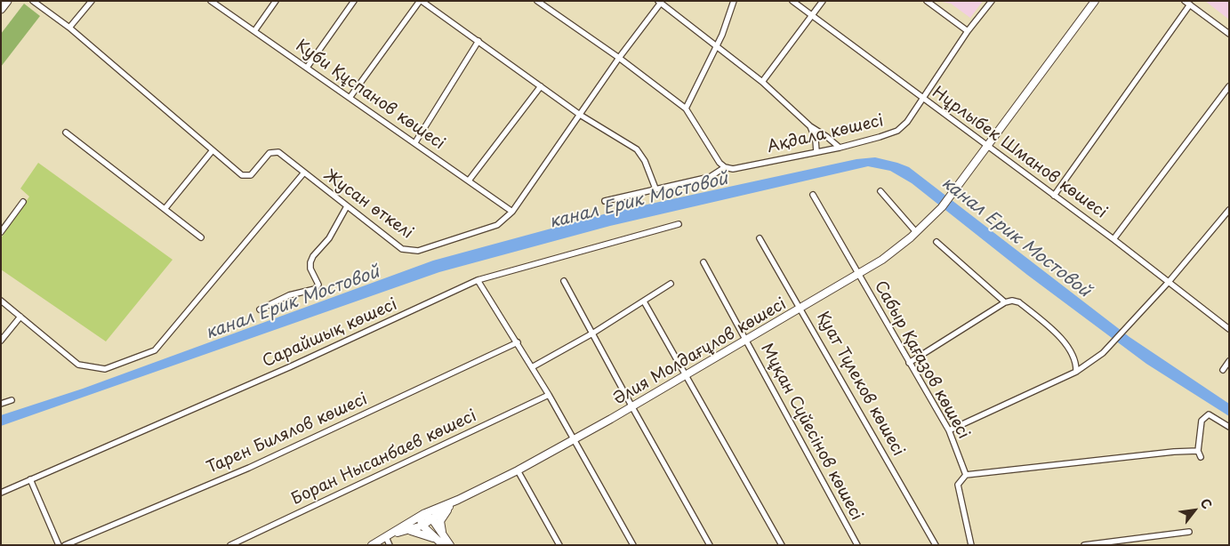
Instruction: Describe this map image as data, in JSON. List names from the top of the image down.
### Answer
{
  "streets": {
    "main road": ["Әлия Молдағұлов көшесі"],
    "street": [
      "Куби Құспанов көшесi",
      "Ақдала көшесі",
      "Нұрлыбек Шманов көшесі",
      "Жусан өткелі",
      "Сарайшық көшесі",
      "Сабыр Қағазов көшесі",
      "Қуат Түлеков көшесі",
      "Мұқан Сүйесінов көшесі",
      "Тарен Билялов көшесі",
      "Боран Нысанбаев көшесі"
    ]
  },
  "crossings": [
    ["Куби Құспанов көшесi", "Жусан өткелі"],
    ["Ақдала көшесі", "Нұрлыбек Шманов көшесі"],
    ["Нұрлыбек Шманов көшесі", "Әлия Молдағұлов көшесі"],
    ["Әлия Молдағұлов көшесі", "Сабыр Қағазов көшесі"],
    ["Әлия Молдағұлов көшесі", "Қуат Түлеков көшесі"],
    ["Әлия Молдағұлов көшесі", "Мұқан Сүйесінов көшесі"]
  ],
  "water": ["канал Ерик Мостовой"],
  "north": "top right"
}
